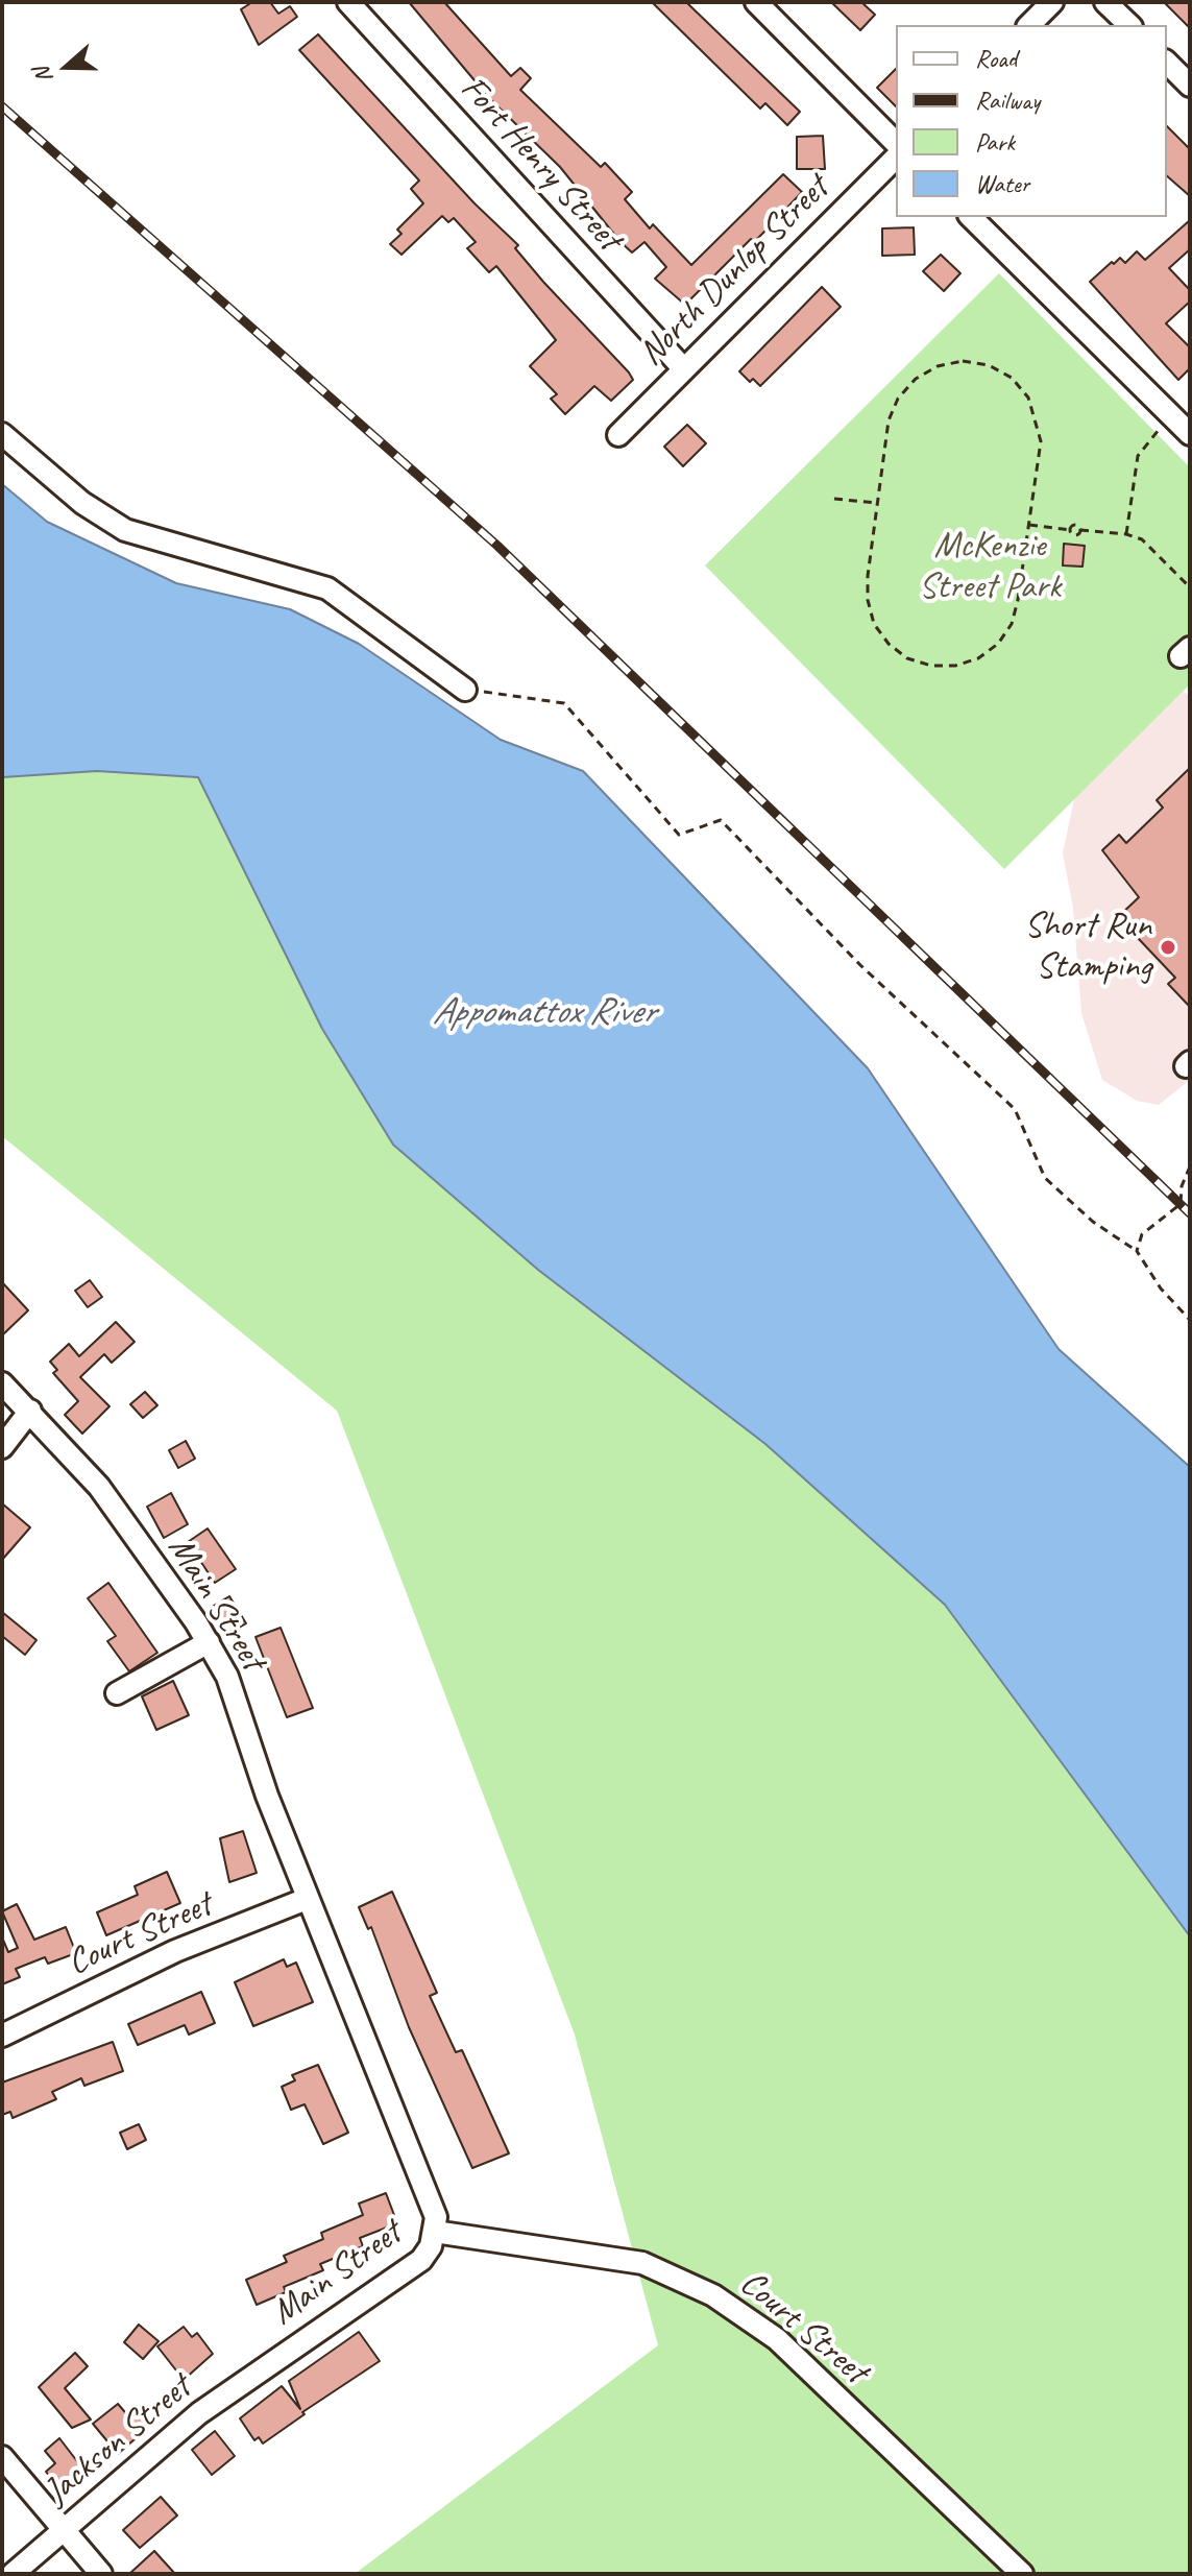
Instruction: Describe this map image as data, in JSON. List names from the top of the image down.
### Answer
{
  "streets": {
    "street": [
      "Fort Henry Street",
      "North Dunlop Street",
      "Main Street",
      "Court Street",
      "Jackson Street"
    ]
  },
  "crossings": [
    ["Fort Henry Street", "North Dunlop Street"],
    ["Main Street", "Court Street"],
    ["Main Street", "Jackson Street"]
  ],
  "water": ["Appomattox River"],
  "parks": ["McKenzie Street Park"],
  "places": ["Short Run Stamping"],
  "legend": [
    "Road",
    "Railway",
    "Park",
    "Water"
  ],
  "north": "left"
}
